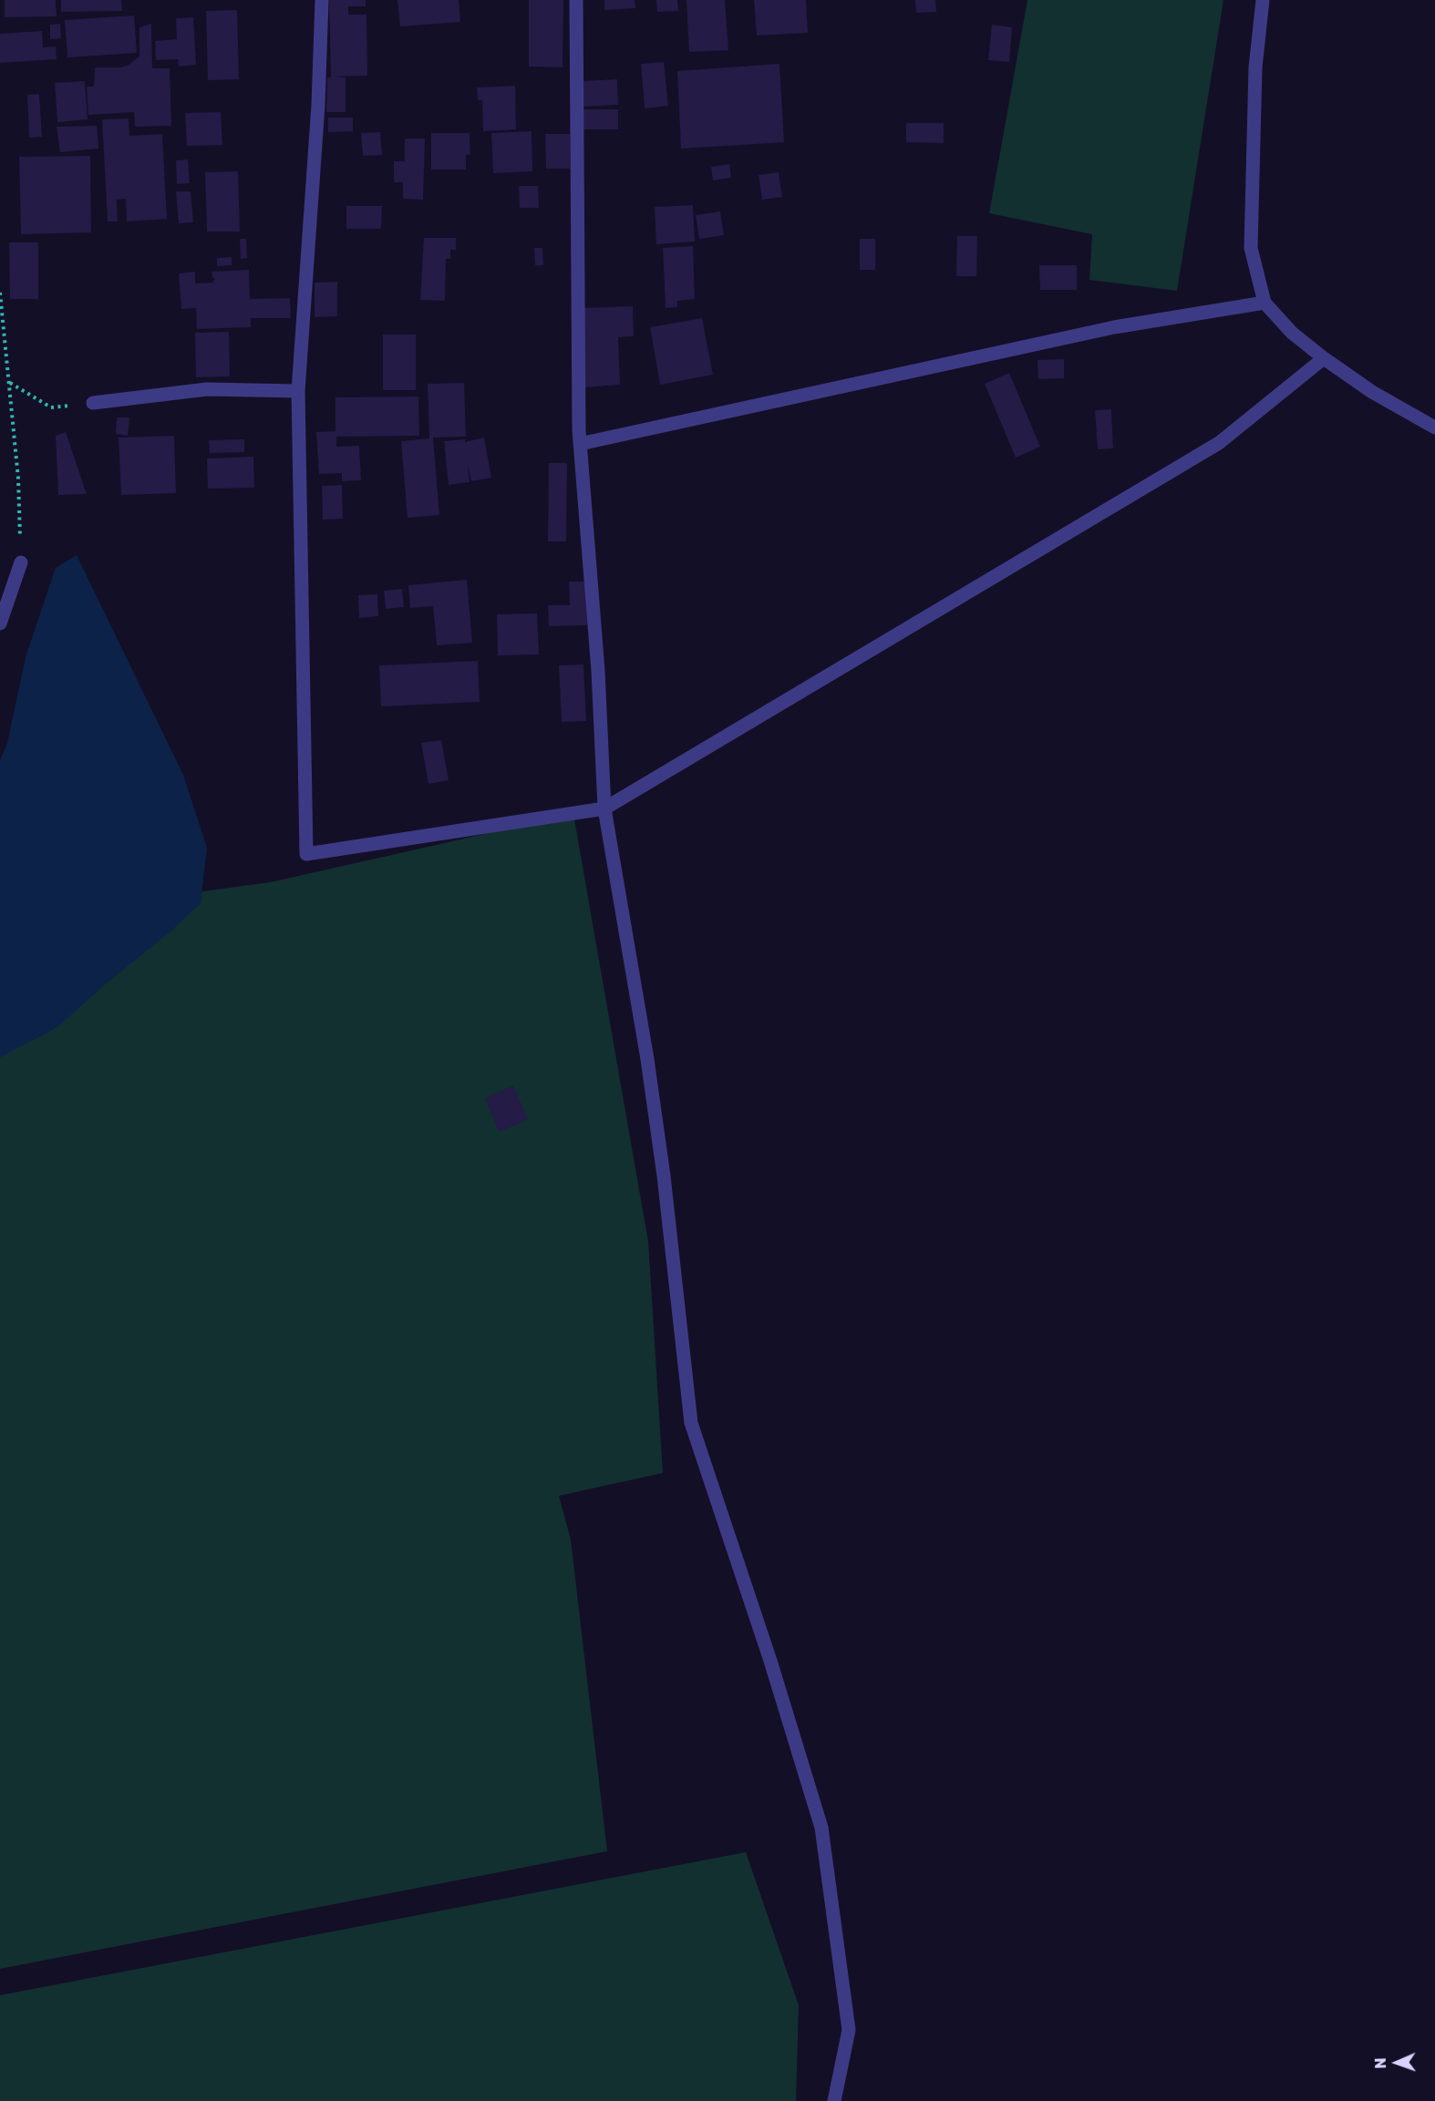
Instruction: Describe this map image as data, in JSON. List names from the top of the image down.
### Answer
{
  "north": "left"
}
